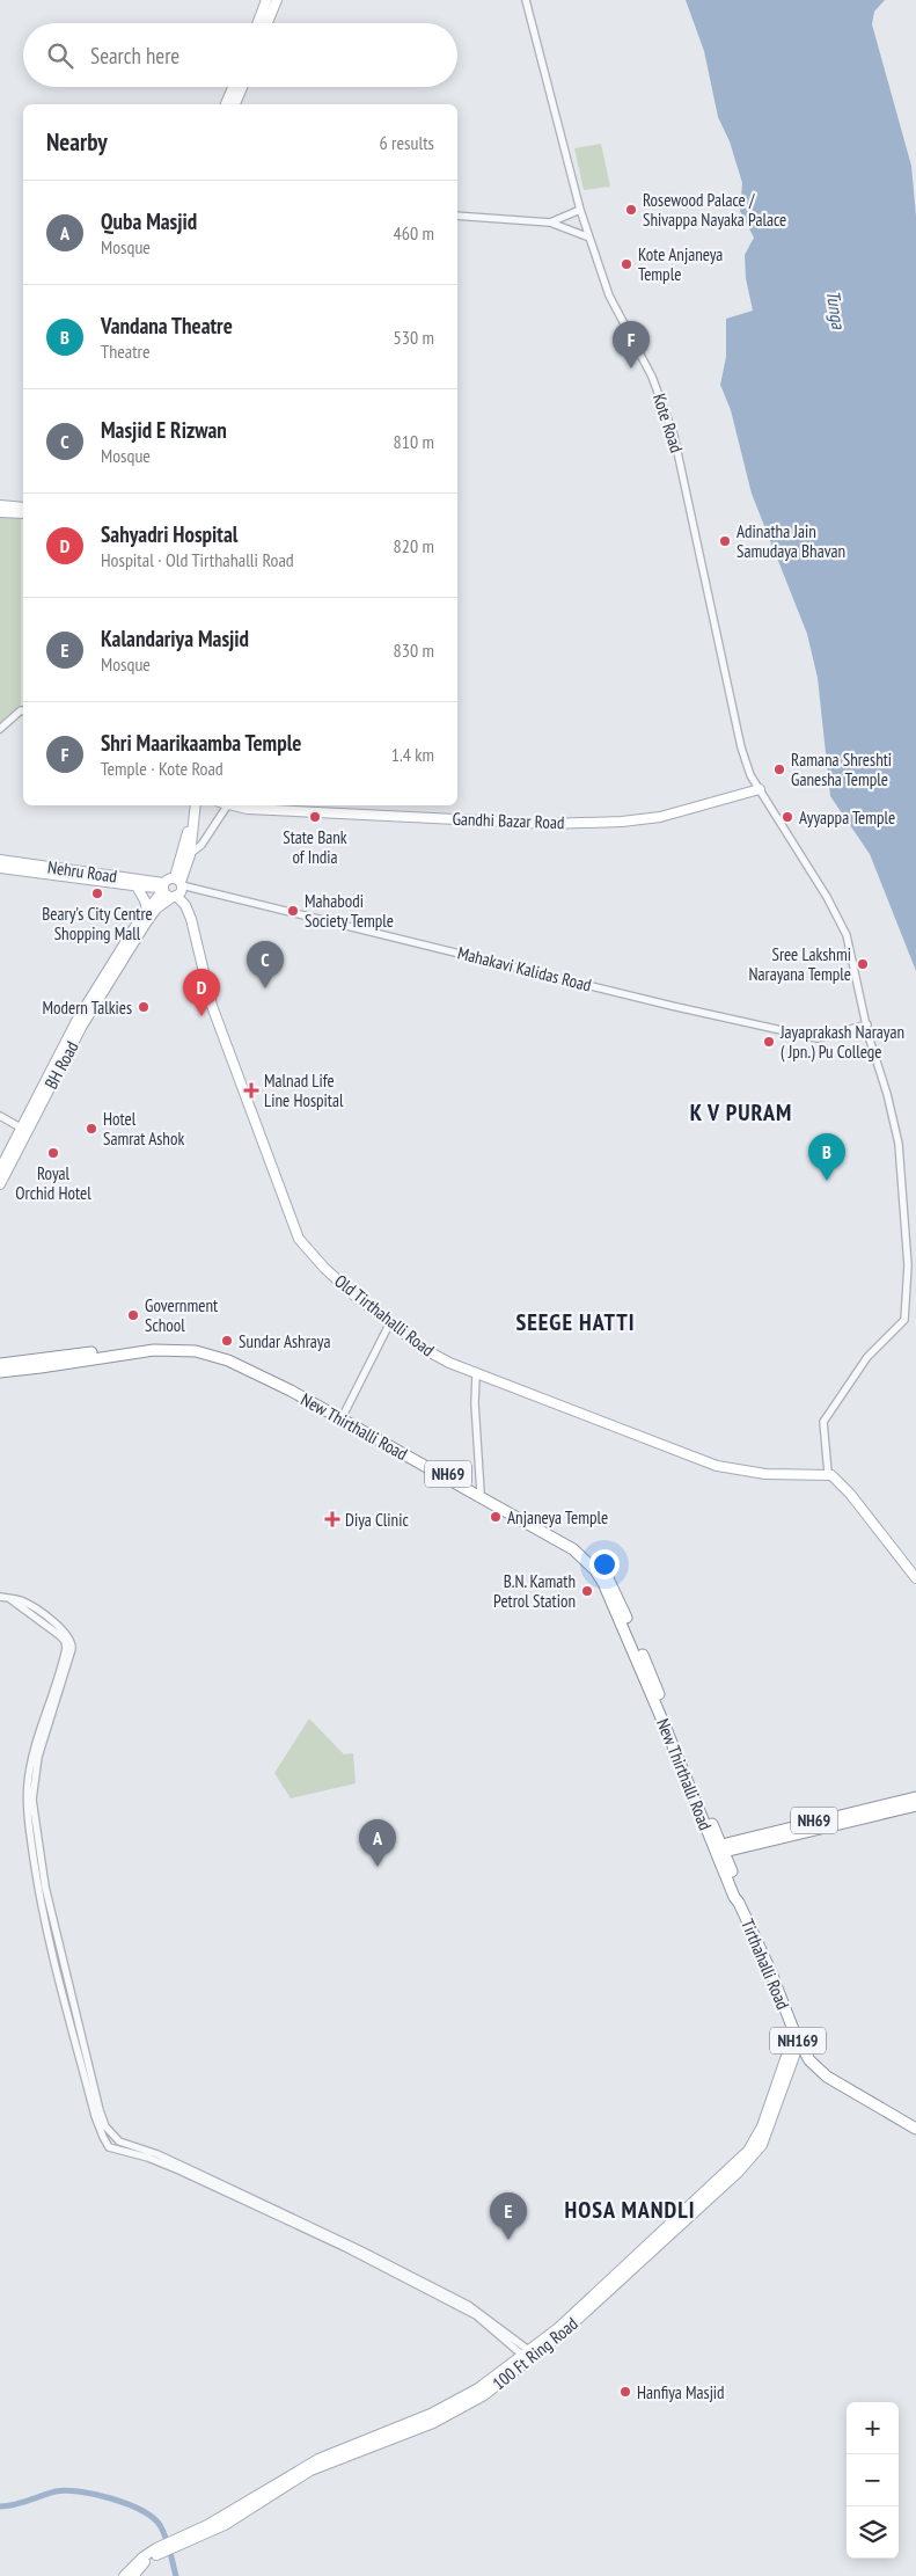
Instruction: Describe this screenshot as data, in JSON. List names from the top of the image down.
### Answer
{
  "streets": {
    "highway": [
      "New Thirthalli Road",
      "NH69",
      "Tirthahalli Road",
      "NH169"
    ],
    "main road": [
      "Gandhi Bazar Road",
      "Nehru Road",
      "BH Road",
      "Old Tirthahalli Road",
      "100 Ft Ring Road"
    ],
    "street": ["Kote Road", "Mahakavi Kalidas Road"]
  },
  "crossings": [
    ["Kote Road", "Gandhi Bazar Road"],
    ["Kote Road", "Mahakavi Kalidas Road"],
    ["Kote Road", "Old Tirthahalli Road"],
    ["Nehru Road", "Mahakavi Kalidas Road"],
    ["Nehru Road", "BH Road"],
    ["Nehru Road", "Old Tirthahalli Road"],
    ["Mahakavi Kalidas Road", "BH Road"],
    ["Mahakavi Kalidas Road", "Old Tirthahalli Road"],
    ["BH Road", "Old Tirthahalli Road"],
    ["New Thirthalli Road", "NH69"],
    ["New Thirthalli Road", "Tirthahalli Road"],
    ["New Thirthalli Road", "NH169"],
    ["NH69", "Tirthahalli Road"],
    ["NH69", "NH169"],
    ["Tirthahalli Road", "NH169"],
    ["Tirthahalli Road", "100 Ft Ring Road"]
  ],
  "districts": ["K V PURAM", "SEEGE HATTI", "HOSA MANDLI"],
  "water": ["Tunga"],
  "places": {
    "other": [
      "Rosewood Palace / Shivappa Nayaka Palace",
      "Kote Anjaneya Temple",
      "Adinatha Jain Samudaya Bhavan",
      "Ramana Shreshti Ganesha Temple",
      "State Bank of India",
      "Ayyappa Temple",
      "Beary's City Centre Shopping Mall",
      "Mahabodi Society Temple",
      "Sree Lakshmi Narayana Temple",
      "Modern Talkies",
      "Jayaprakash Narayan ( Jpn.) Pu College",
      "Hotel Samrat Ashok",
      "Royal Orchid Hotel",
      "Government School",
      "Sundar Ashraya",
      "Anjaneya Temple",
      "B.N. Kamath Petrol Station",
      "Hanfiya Masjid"
    ],
    "health": ["Malnad Life Line Hospital", "Diya Clinic"]
  },
  "page": {
    "search": "Search here",
    "heading": ["Nearby", "6 results"],
    "list": [
      {
        "mark": "A",
        "name": "Quba Masjid",
        "note": "Mosque",
        "value": "460 m"
      },
      {
        "mark": "B",
        "name": "Vandana Theatre",
        "note": "Theatre",
        "value": "530 m"
      },
      {
        "mark": "C",
        "name": "Masjid E Rizwan",
        "note": "Mosque",
        "value": "810 m"
      },
      {
        "mark": "D",
        "name": "Sahyadri Hospital",
        "note": "Hospital · Old Tirthahalli Road",
        "value": "820 m"
      },
      {
        "mark": "E",
        "name": "Kalandariya Masjid",
        "note": "Mosque",
        "value": "830 m"
      },
      {
        "mark": "F",
        "name": "Shri Maarikaamba Temple",
        "note": "Temple · Kote Road",
        "value": "1.4 km"
      }
    ],
    "pins": [
      "F",
      "C",
      "D",
      "B",
      "A",
      "E"
    ],
    "map_buttons": ["+", "−"]
  }
}
